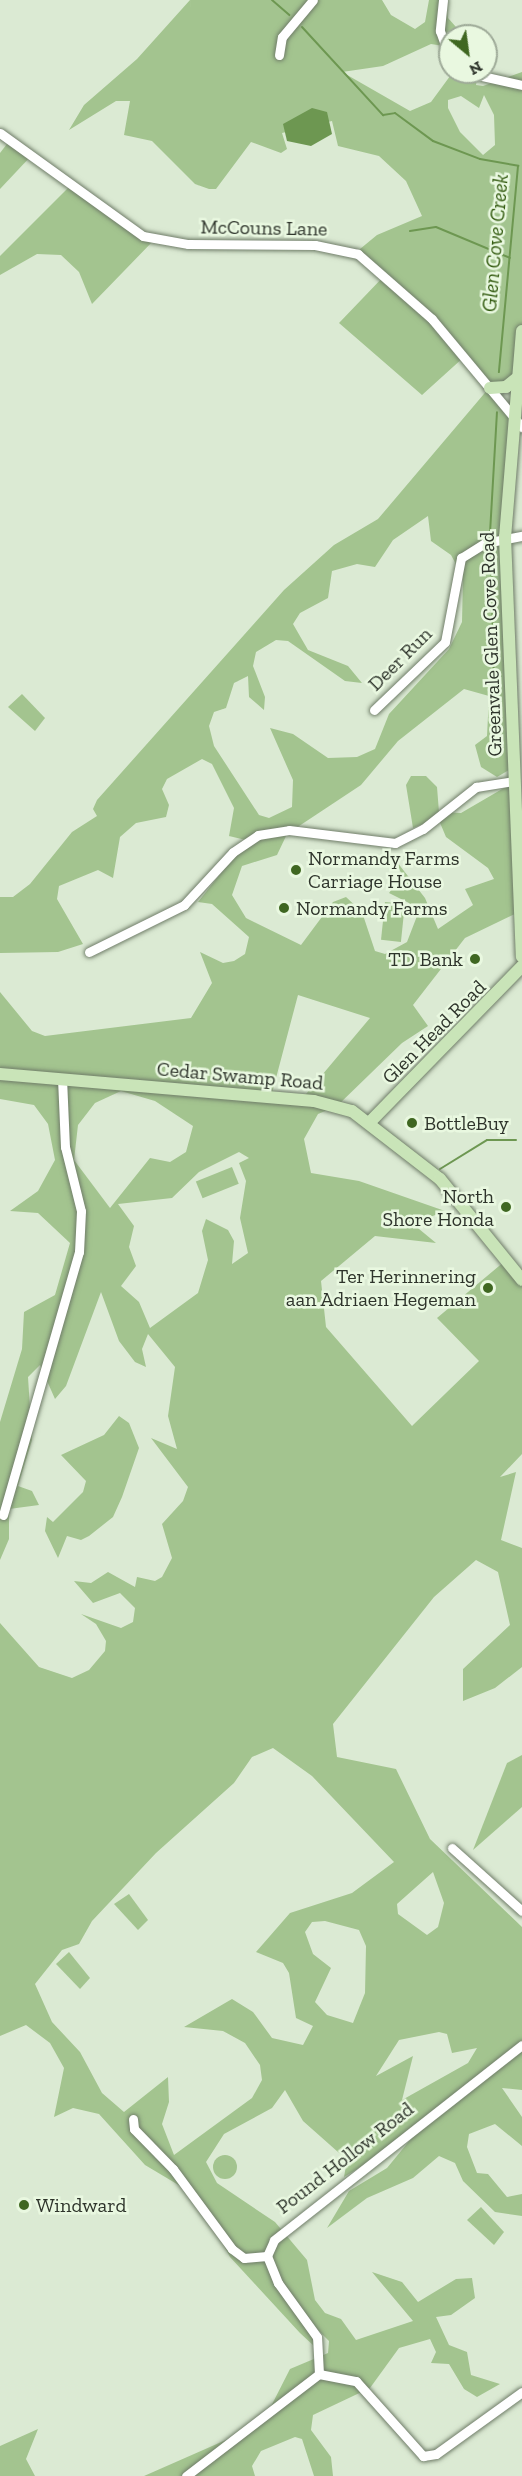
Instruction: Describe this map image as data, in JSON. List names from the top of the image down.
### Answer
{
  "streets": {
    "main road": ["Greenvale Glen Cove Road", "Glen Head Road", "Cedar Swamp Road"],
    "street": ["McCouns Lane", "Deer Run", "Pound Hollow Road"]
  },
  "crossings": [
    ["McCouns Lane", "Greenvale Glen Cove Road"],
    ["Greenvale Glen Cove Road", "Deer Run"],
    ["Glen Head Road", "Cedar Swamp Road"]
  ],
  "water": ["Glen Cove Creek"],
  "places": [
    "Normandy Farms Carriage House",
    "Normandy Farms",
    "TD Bank",
    "BottleBuy",
    "North Shore Honda",
    "Ter Herinnering aan Adriaen Hegeman",
    "Windward"
  ],
  "north": "bottom right"
}
